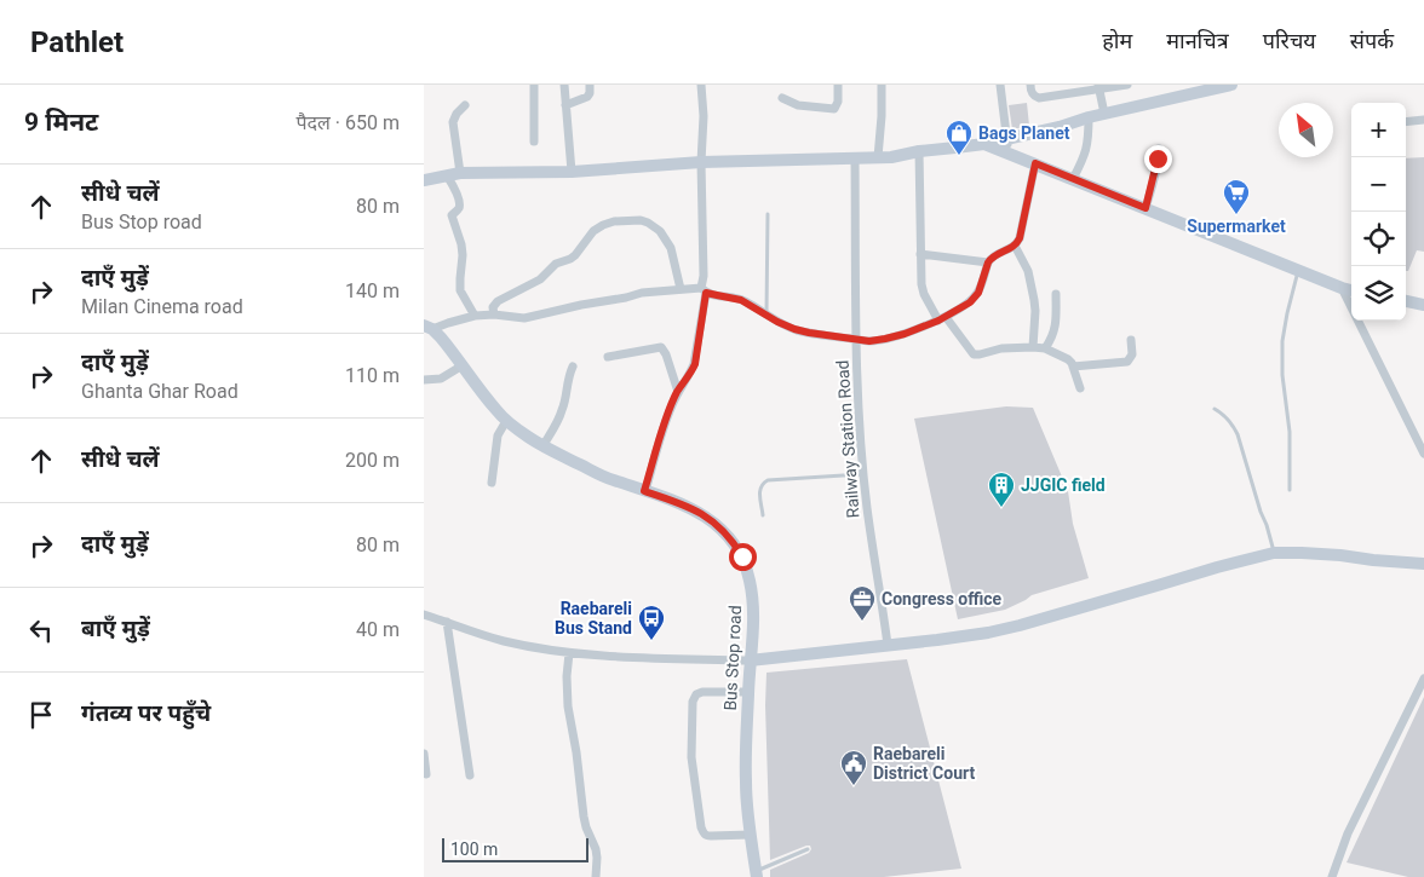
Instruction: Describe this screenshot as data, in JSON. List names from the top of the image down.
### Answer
{
  "streets": {
    "street": ["Railway Station Road", "Bus Stop road"]
  },
  "places": {
    "shop": ["Bags Planet"],
    "supermarket": ["Supermarket"],
    "building": ["JJGIC field"],
    "office": ["Congress office"],
    "bus stop": ["Raebareli Bus Stand"],
    "public building": ["Raebareli District Court"]
  },
  "scale_bar": "100 m",
  "north": "top left",
  "page": {
    "header": "Pathlet",
    "nav": [
      "होम",
      "मानचित्र",
      "परिचय",
      "संपर्क"
    ],
    "heading": ["9 मिनट", "पैदल · 650 m"],
    "map_buttons": ["+", "−"],
    "list": [
      ["सीधे चलें", "Bus Stop road", "80 m"],
      ["दाएँ मुड़ें", "Milan Cinema road", "140 m"],
      ["दाएँ मुड़ें", "Ghanta Ghar Road", "110 m"],
      ["सीधे चलें", "200 m"],
      ["दाएँ मुड़ें", "80 m"],
      ["बाएँ मुड़ें", "40 m"],
      "गंतव्य पर पहुँचे"
    ],
    "scale": "100 m"
  }
}
